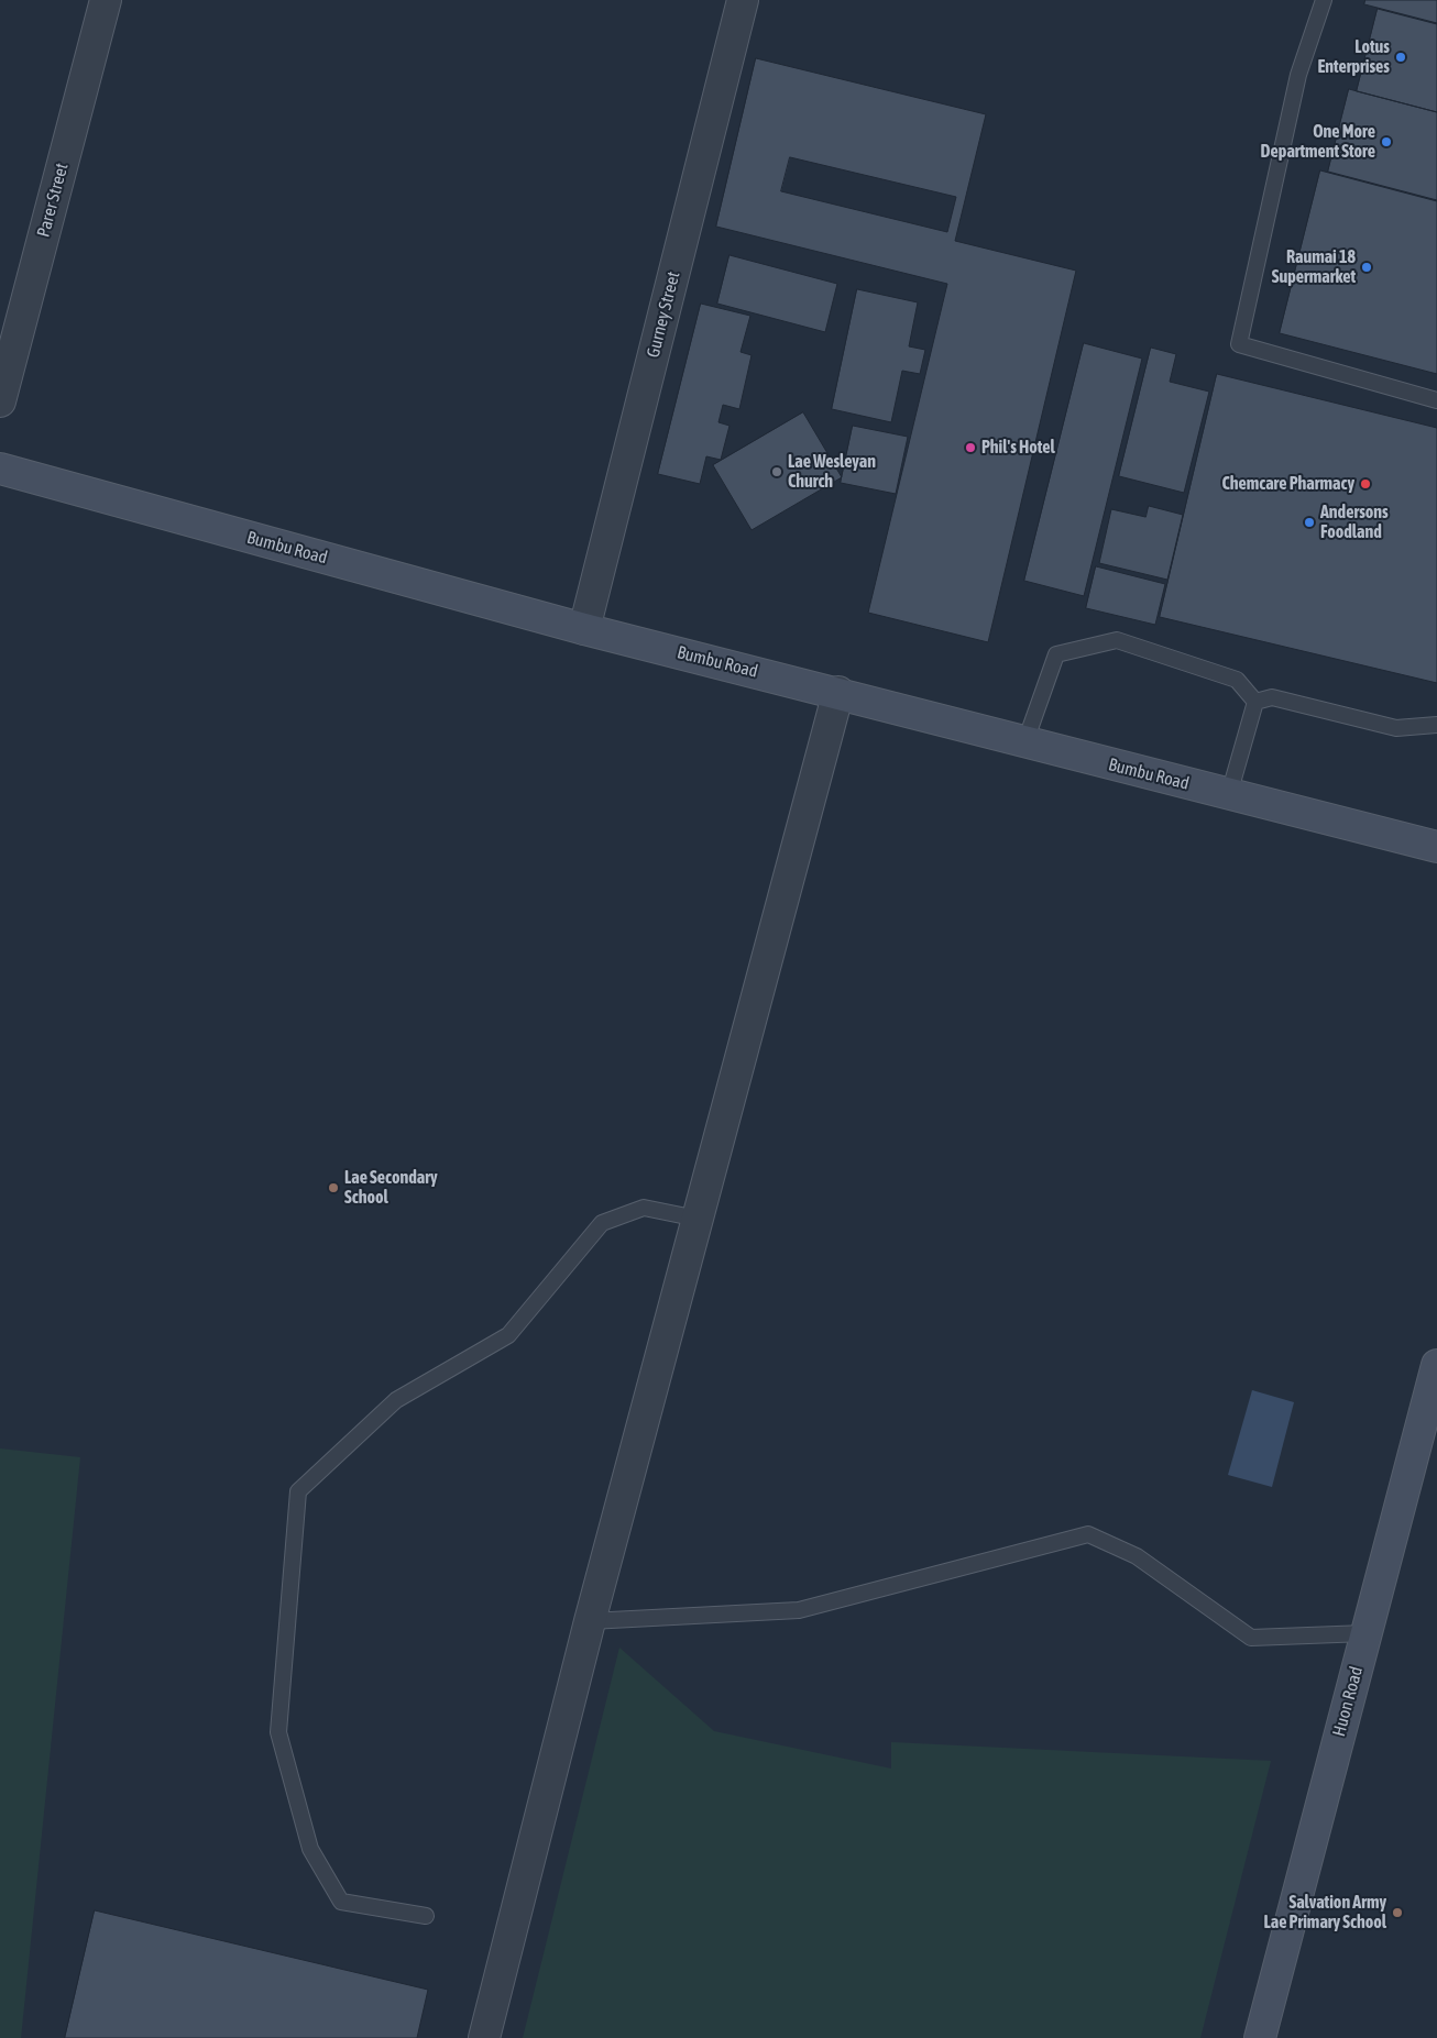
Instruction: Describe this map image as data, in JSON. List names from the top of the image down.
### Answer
{
  "streets": {
    "main road": ["Bumbu Road", "Huon Road"],
    "street": ["Parer Street", "Gurney Street"]
  },
  "crossings": [
    ["Gurney Street", "Bumbu Road"]
  ],
  "places": [
    "Lotus Enterprises",
    "One More Department Store",
    "Raumai 18 Supermarket",
    "Phil's Hotel",
    "Lae Wesleyan Church",
    "Chemcare Pharmacy",
    "Andersons Foodland",
    "Lae Secondary School",
    "Salvation Army Lae Primary School"
  ]
}
